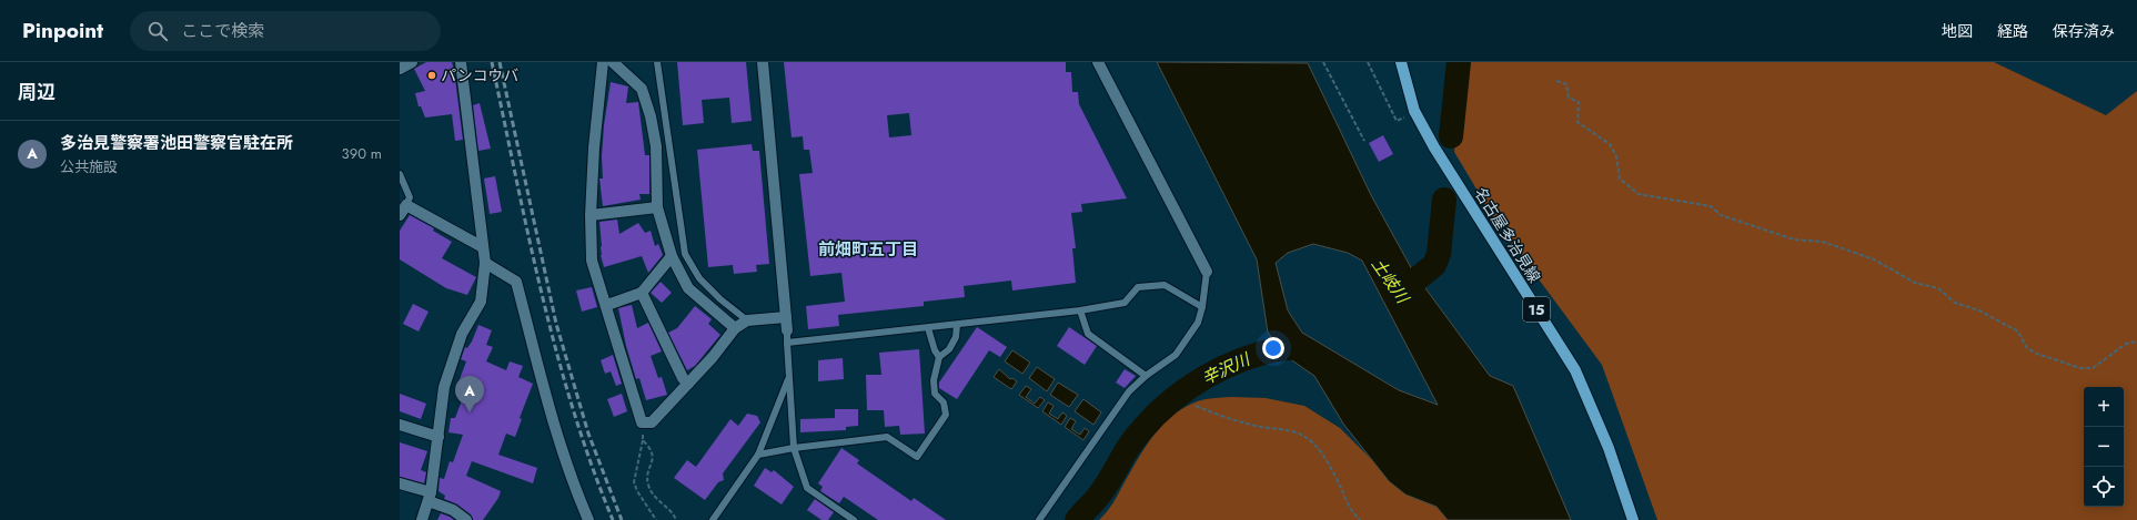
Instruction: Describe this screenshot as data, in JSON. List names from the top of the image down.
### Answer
{
  "streets": {
    "main road": ["名古屋多治見線", "15"]
  },
  "districts": ["前畑町五丁目"],
  "water": ["土岐川", "辛沢川"],
  "places": ["パンコウバ"],
  "page": {
    "header": "Pinpoint",
    "search": "ここで検索",
    "nav": ["地図", "経路", "保存済み"],
    "heading": "周辺",
    "list": [
      {
        "mark": "A",
        "name": "多治見警察署池田警察官駐在所",
        "note": "公共施設",
        "value": "390 m"
      }
    ],
    "pins": "A",
    "map_buttons": ["+", "−"]
  }
}
